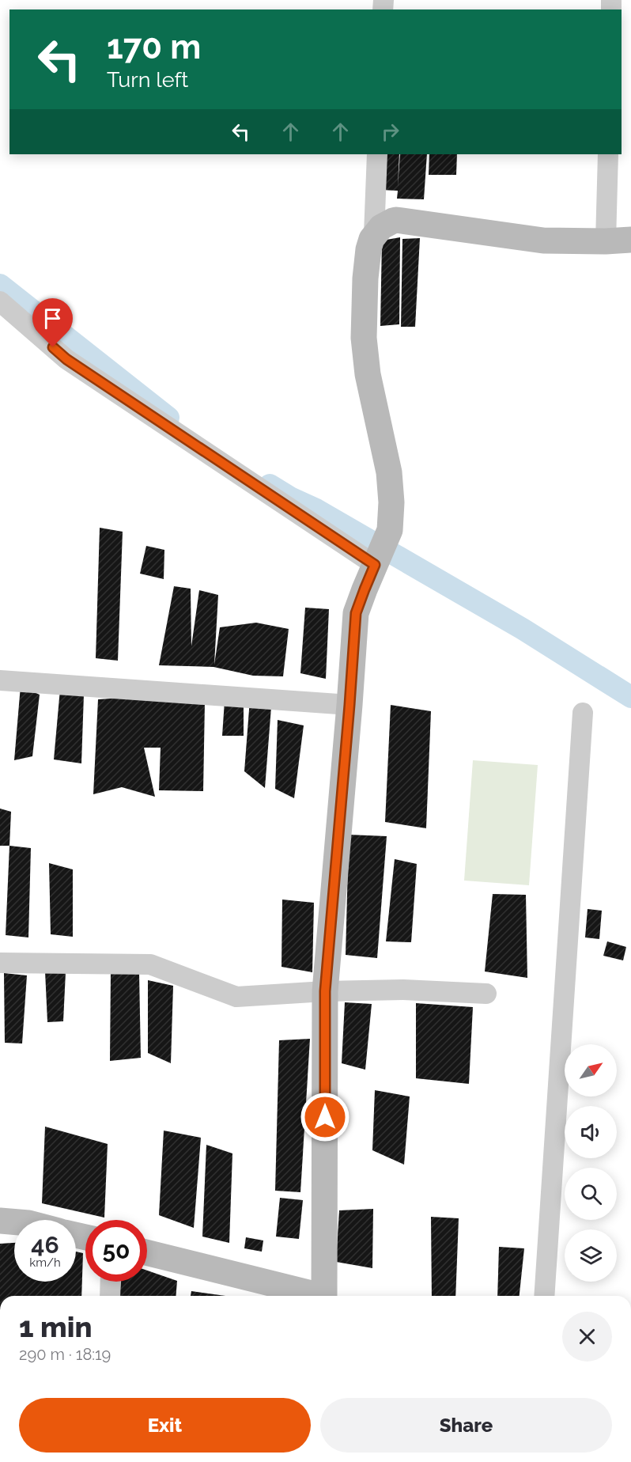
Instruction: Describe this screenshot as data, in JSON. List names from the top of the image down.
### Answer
{
  "north": "top right",
  "page": {
    "turn": ["170 m", "Turn left"],
    "speed": "46 km/h",
    "limit": "50",
    "heading": ["1 min", "290 m · 18:19"],
    "buttons": ["Exit", "Share"]
  }
}
